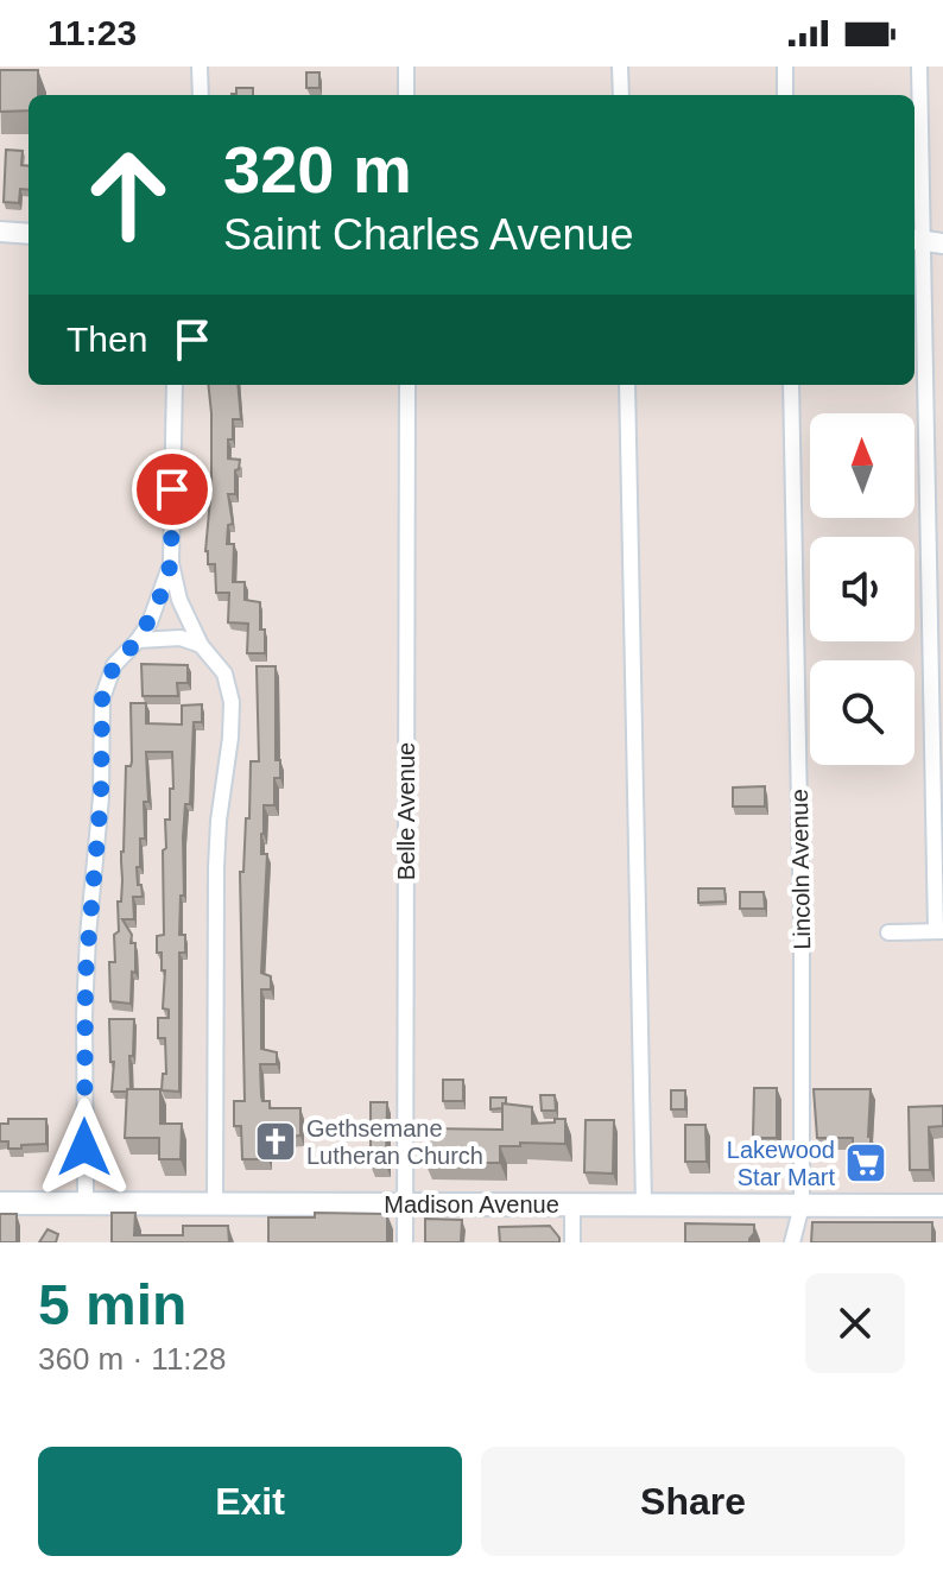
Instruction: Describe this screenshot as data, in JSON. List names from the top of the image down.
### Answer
{
  "streets": {
    "main road": ["Madison Avenue"],
    "street": ["Belle Avenue", "Lincoln Avenue"]
  },
  "crossings": [
    ["Belle Avenue", "Madison Avenue"],
    ["Lincoln Avenue", "Madison Avenue"]
  ],
  "places": {
    "church": ["Gethsemane Lutheran Church"],
    "supermarket": ["Lakewood Star Mart"]
  },
  "north": "top",
  "page": {
    "status": "11:23",
    "turn": ["320 m", "Saint Charles Avenue"],
    "then": "Then",
    "heading": ["5 min", "360 m · 11:28"],
    "buttons": ["Exit", "Share"]
  }
}
